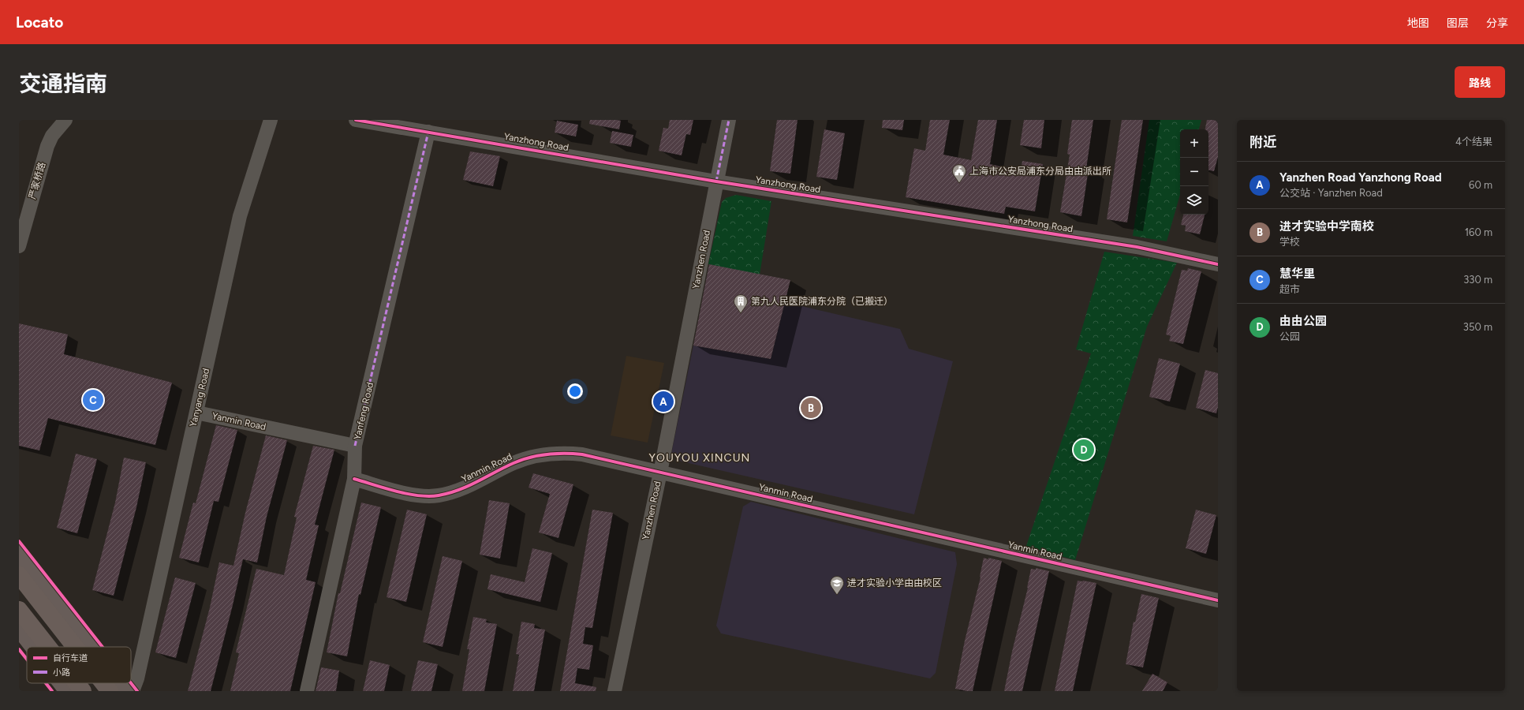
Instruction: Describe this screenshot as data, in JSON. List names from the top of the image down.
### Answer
{
  "streets": {
    "street": [
      "Yanzhong Road",
      "严家桥路",
      "Yanzhen Road",
      "Yanyang Road",
      "Yanfeng Road",
      "Yanmin Road"
    ]
  },
  "crossings": [
    ["Yanzhong Road", "Yanzhen Road"],
    ["Yanzhong Road", "Yanfeng Road"],
    ["Yanzhen Road", "Yanmin Road"],
    ["Yanyang Road", "Yanmin Road"],
    ["Yanfeng Road", "Yanmin Road"]
  ],
  "districts": ["YOUYOU XINCUN"],
  "places": {
    "public building": ["上海市公安局浦东分局由由派出所"],
    "building": ["第九人民医院浦东分院（已搬迁）"],
    "school or university": ["进才实验小学由由校区"]
  },
  "legend": ["自行车道", "小路"],
  "page": {
    "header": "Locato",
    "nav": ["地图", "图层", "分享"],
    "title": "交通指南",
    "buttons": "路线",
    "heading": ["附近", "4个结果"],
    "map_buttons": ["+", "−"],
    "list": [
      {
        "mark": "A",
        "name": "Yanzhen Road Yanzhong Road",
        "note": "公交站 · Yanzhen Road",
        "value": "60 m"
      },
      {
        "mark": "B",
        "name": "进才实验中学南校",
        "note": "学校",
        "value": "160 m"
      },
      {
        "mark": "C",
        "name": "慧华里",
        "note": "超市",
        "value": "330 m"
      },
      {
        "mark": "D",
        "name": "由由公园",
        "note": "公园",
        "value": "350 m"
      }
    ],
    "pins": [
      "C",
      "A",
      "B",
      "D"
    ]
  }
}
